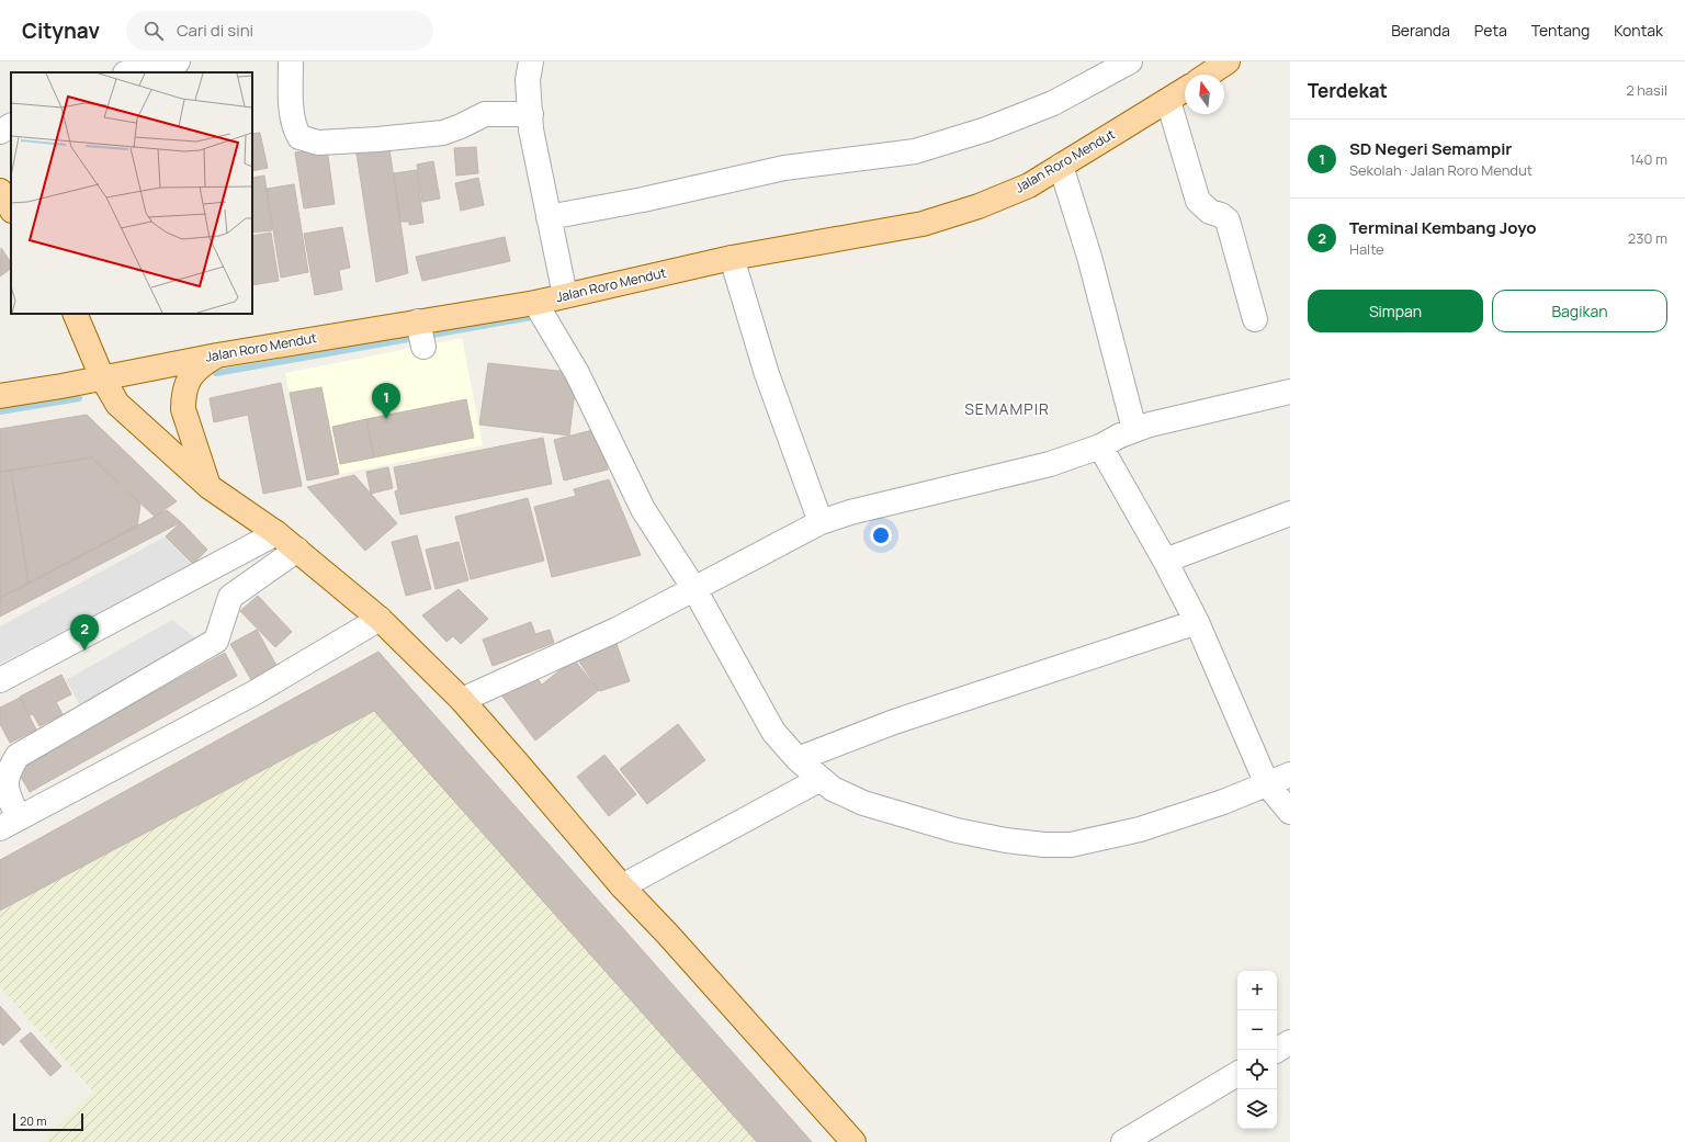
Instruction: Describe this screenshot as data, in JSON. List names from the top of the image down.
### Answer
{
  "streets": {
    "main road": ["Jalan Roro Mendut"]
  },
  "districts": ["SEMAMPIR"],
  "scale_bar": "20 m",
  "north": "top",
  "page": {
    "header": "Citynav",
    "search": "Cari di sini",
    "nav": [
      "Beranda",
      "Peta",
      "Tentang",
      "Kontak"
    ],
    "heading": ["Terdekat", "2 hasil"],
    "list": [
      {
        "mark": "1",
        "name": "SD Negeri Semampir",
        "note": "Sekolah · Jalan Roro Mendut",
        "value": "140 m"
      },
      {
        "mark": "2",
        "name": "Terminal Kembang Joyo",
        "note": "Halte",
        "value": "230 m"
      }
    ],
    "buttons": ["Simpan", "Bagikan"],
    "pins": ["1", "2"],
    "map_buttons": ["+", "−"],
    "scale": "20 m"
  }
}
